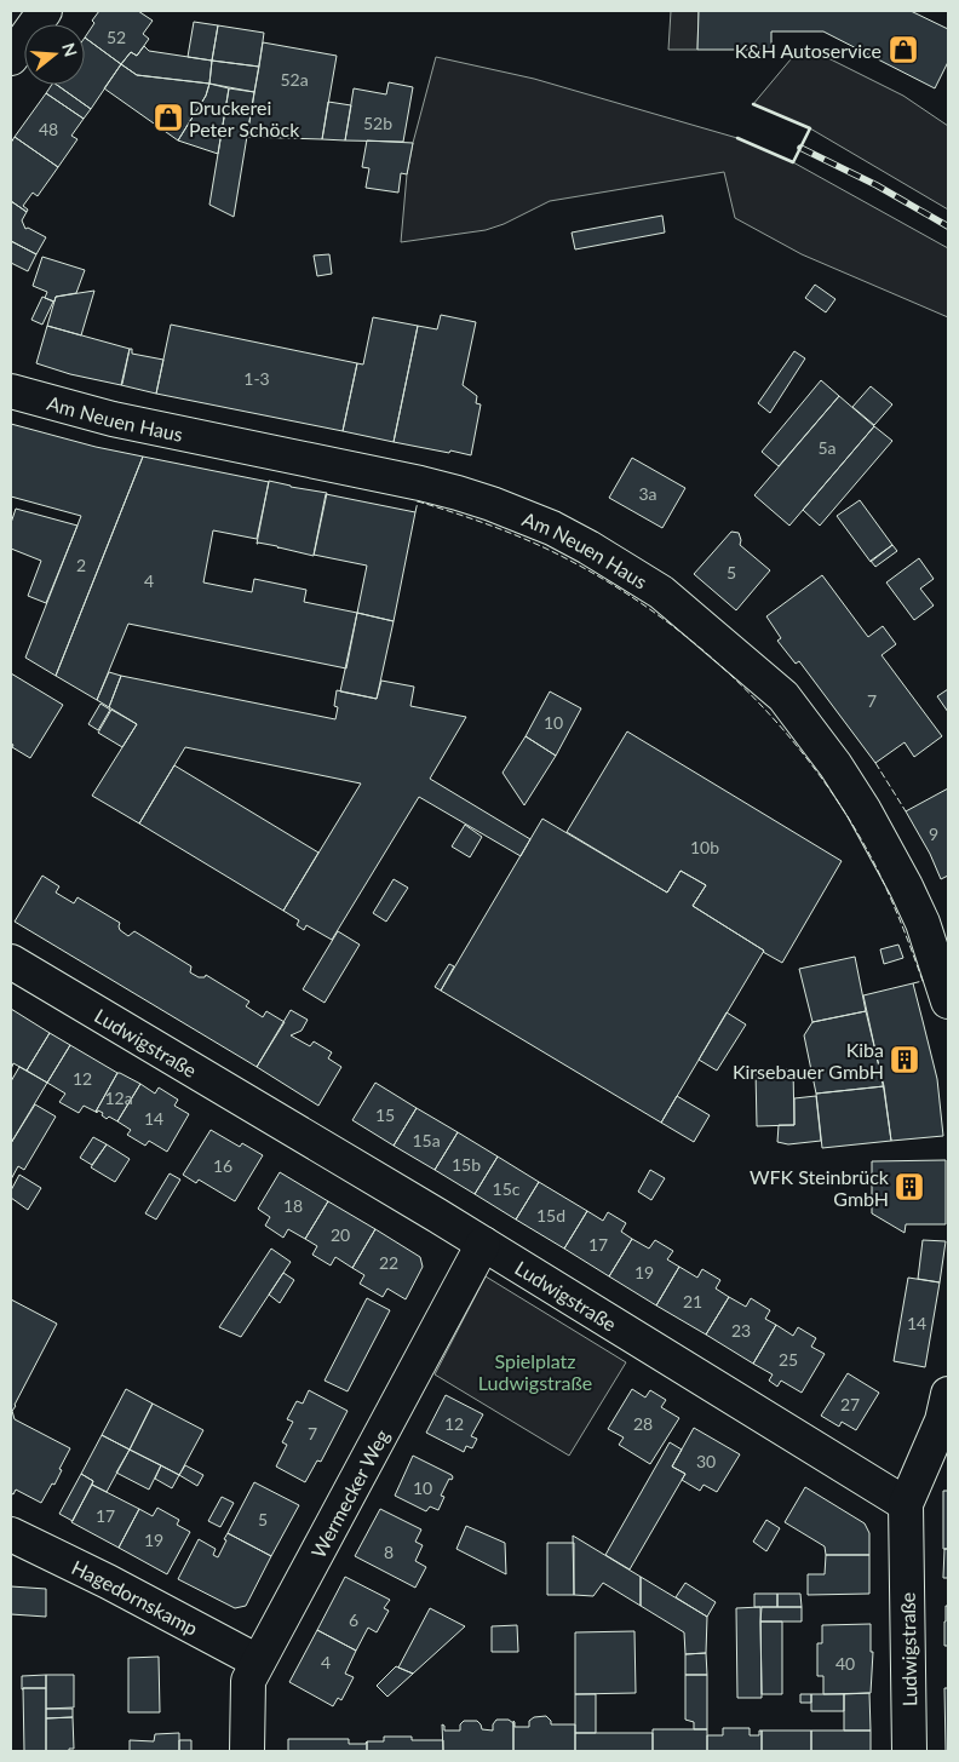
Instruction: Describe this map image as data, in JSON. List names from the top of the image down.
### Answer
{
  "streets": {
    "street": [
      "Am Neuen Haus",
      "Ludwigstraße",
      "Wermecker Weg",
      "Hagedornskamp"
    ]
  },
  "crossings": [
    ["Ludwigstraße", "Wermecker Weg"],
    ["Wermecker Weg", "Hagedornskamp"]
  ],
  "parks": ["Spielplatz Ludwigstraße"],
  "places": {
    "shop": ["K&H Autoservice", "Druckerei Peter Schöck"],
    "building": ["Kiba Kirsebauer GmbH", "WFK Steinbrück GmbH"]
  },
  "house_numbers": [
    "52",
    "52a",
    "52b",
    "48",
    "1-3",
    "5a",
    "3a",
    "2",
    "5",
    "4",
    "7",
    "10",
    "9",
    "10b",
    "12",
    "12a",
    "15",
    "14",
    "15a",
    "15b",
    "16",
    "15c",
    "18",
    "15d",
    "20",
    "17",
    "22",
    "19",
    "21",
    "14",
    "23",
    "25",
    "27",
    "12",
    "28",
    "7",
    "30",
    "10",
    "17",
    "5",
    "19",
    "8",
    "6",
    "4",
    "40"
  ],
  "north": "right"
}
